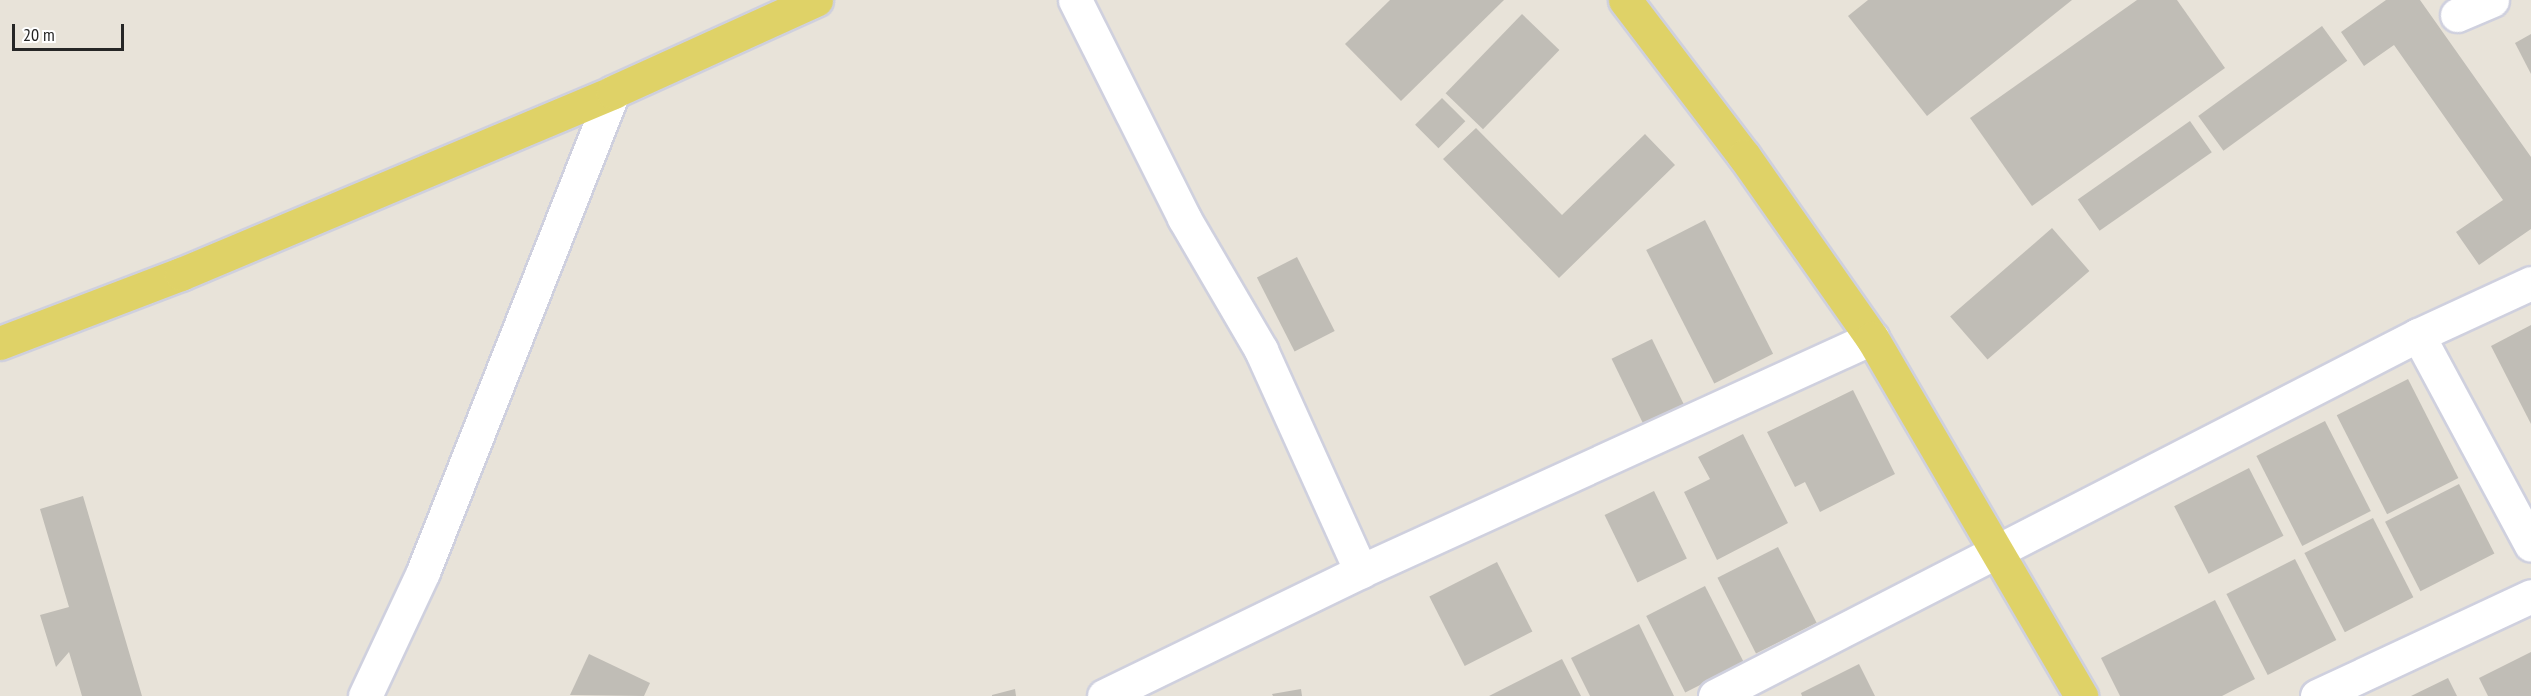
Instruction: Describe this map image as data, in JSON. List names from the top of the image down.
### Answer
{
  "scale_bar": "20 m"
}
